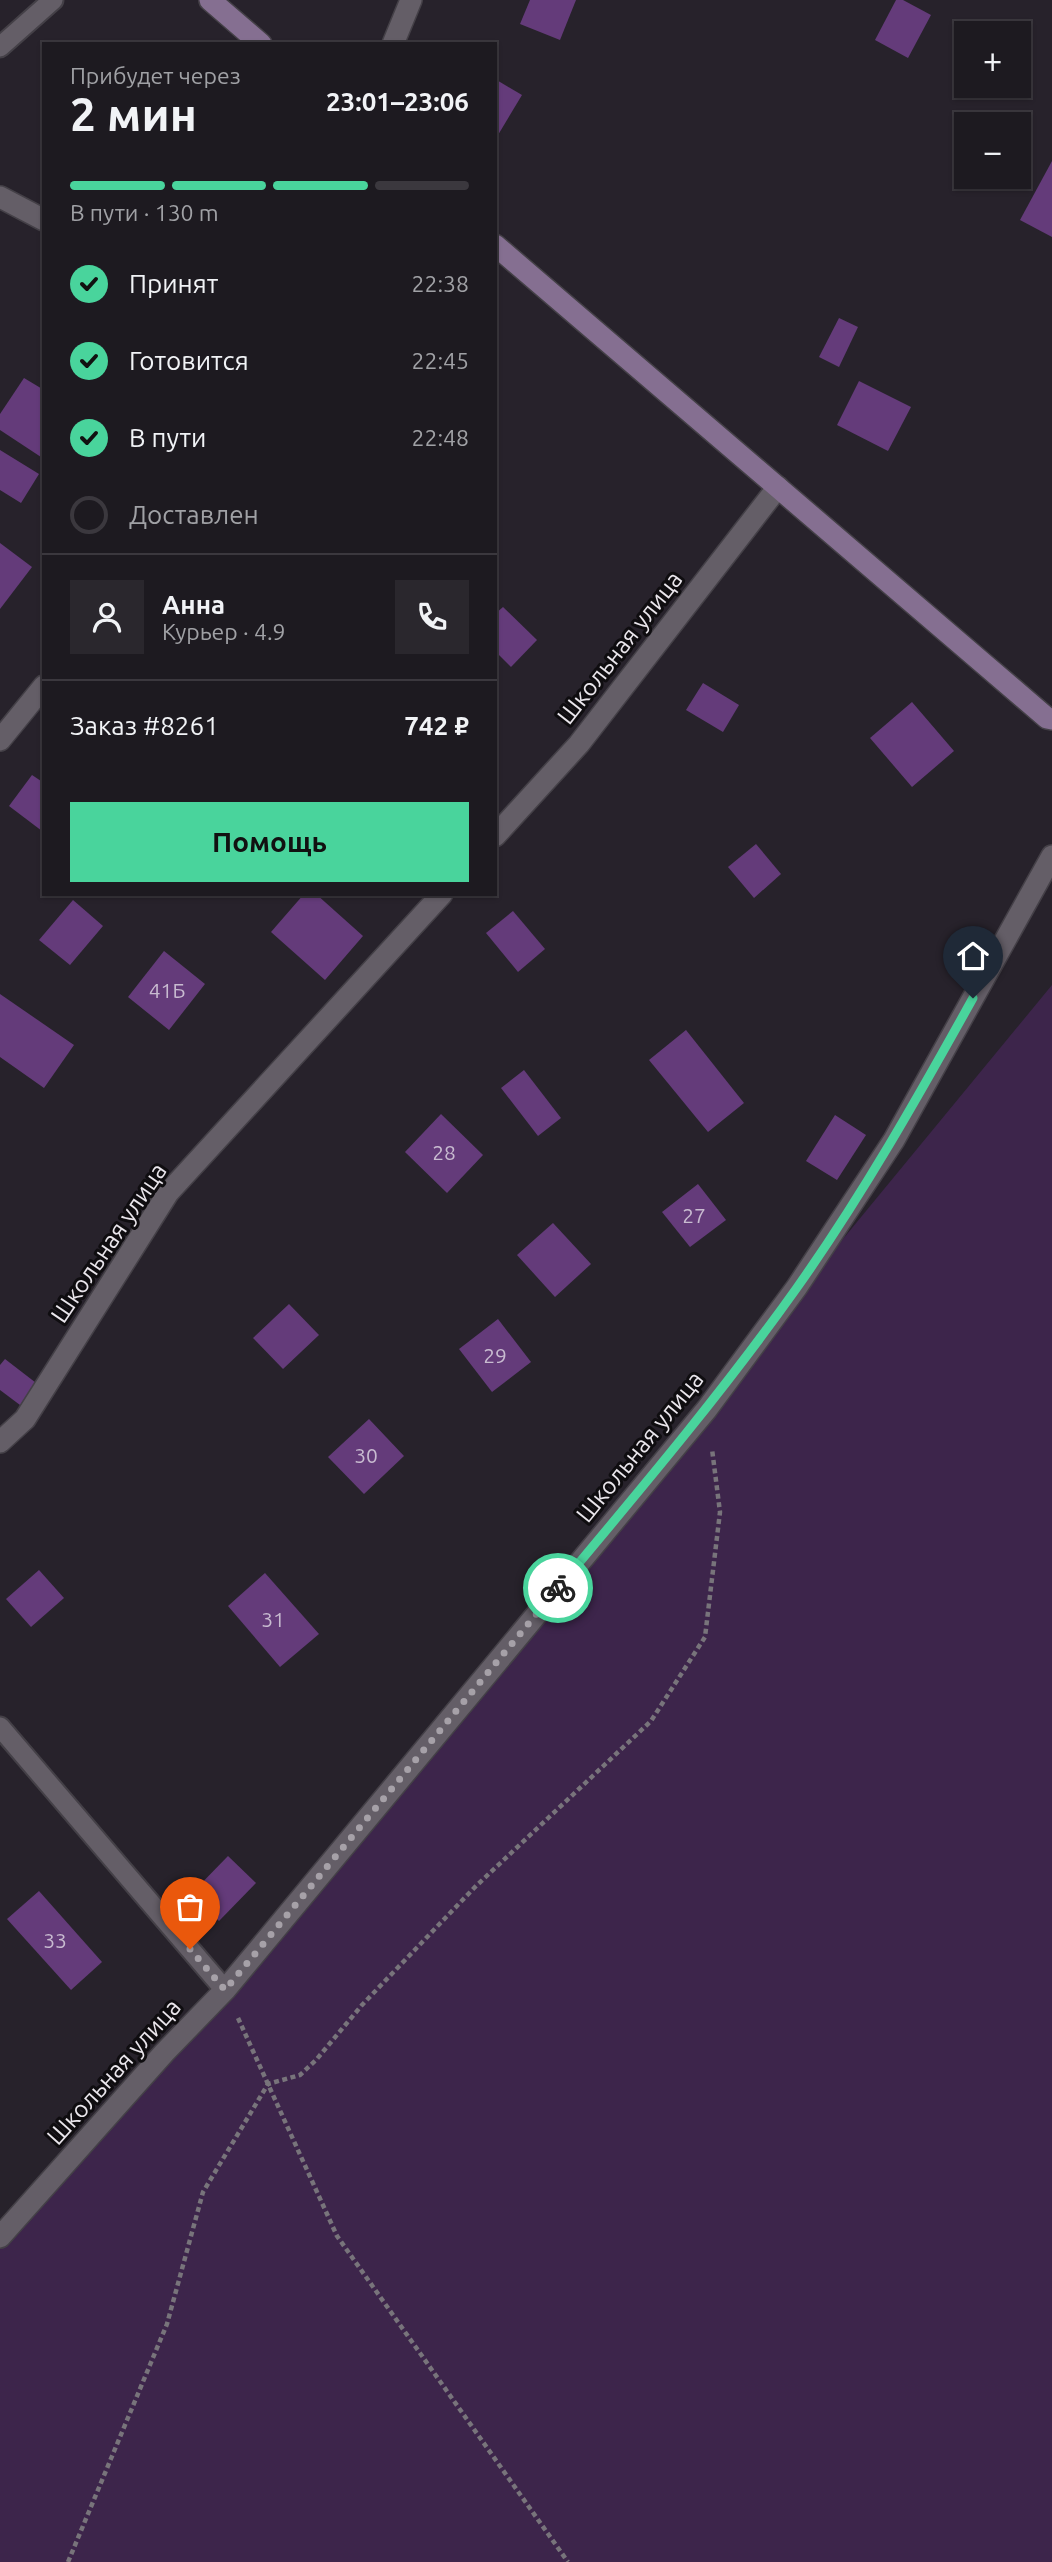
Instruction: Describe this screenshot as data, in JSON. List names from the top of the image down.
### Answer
{
  "streets": {
    "street": ["Школьная улица"]
  },
  "house_numbers": [
    "41Б",
    "28",
    "27",
    "29",
    "30",
    "31",
    "33"
  ],
  "page": {
    "map_buttons": ["+", "−"],
    "heading": ["2 мин", "Прибудет через", "23:01–23:06"],
    "panel": [
      "Анна",
      "Курьер · 4.9",
      "Заказ #8261",
      "742 ₽"
    ],
    "bar": "В пути · 130 m",
    "list": [
      ["Принят", "22:38"],
      ["Готовится", "22:45"],
      ["В пути", "22:48"],
      "Доставлен"
    ],
    "buttons": "Помощь"
  }
}
